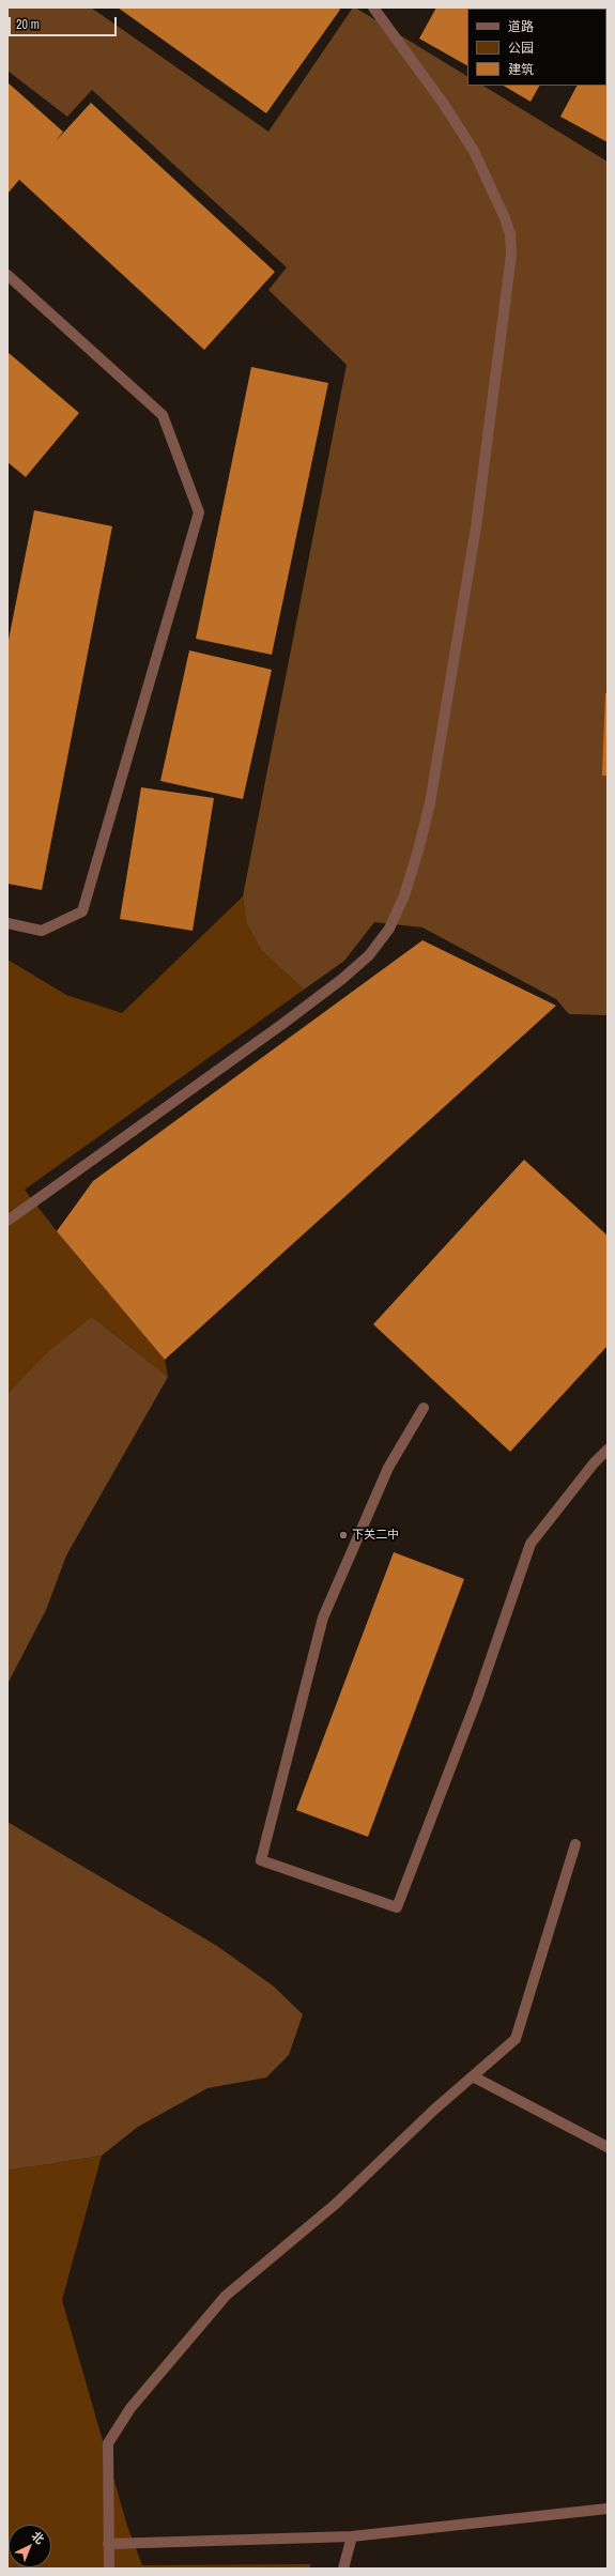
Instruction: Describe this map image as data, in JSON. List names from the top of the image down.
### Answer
{
  "places": ["下关二中"],
  "legend": ["道路", "公园", "建筑"],
  "scale_bar": "20 m",
  "north": "top right"
}
